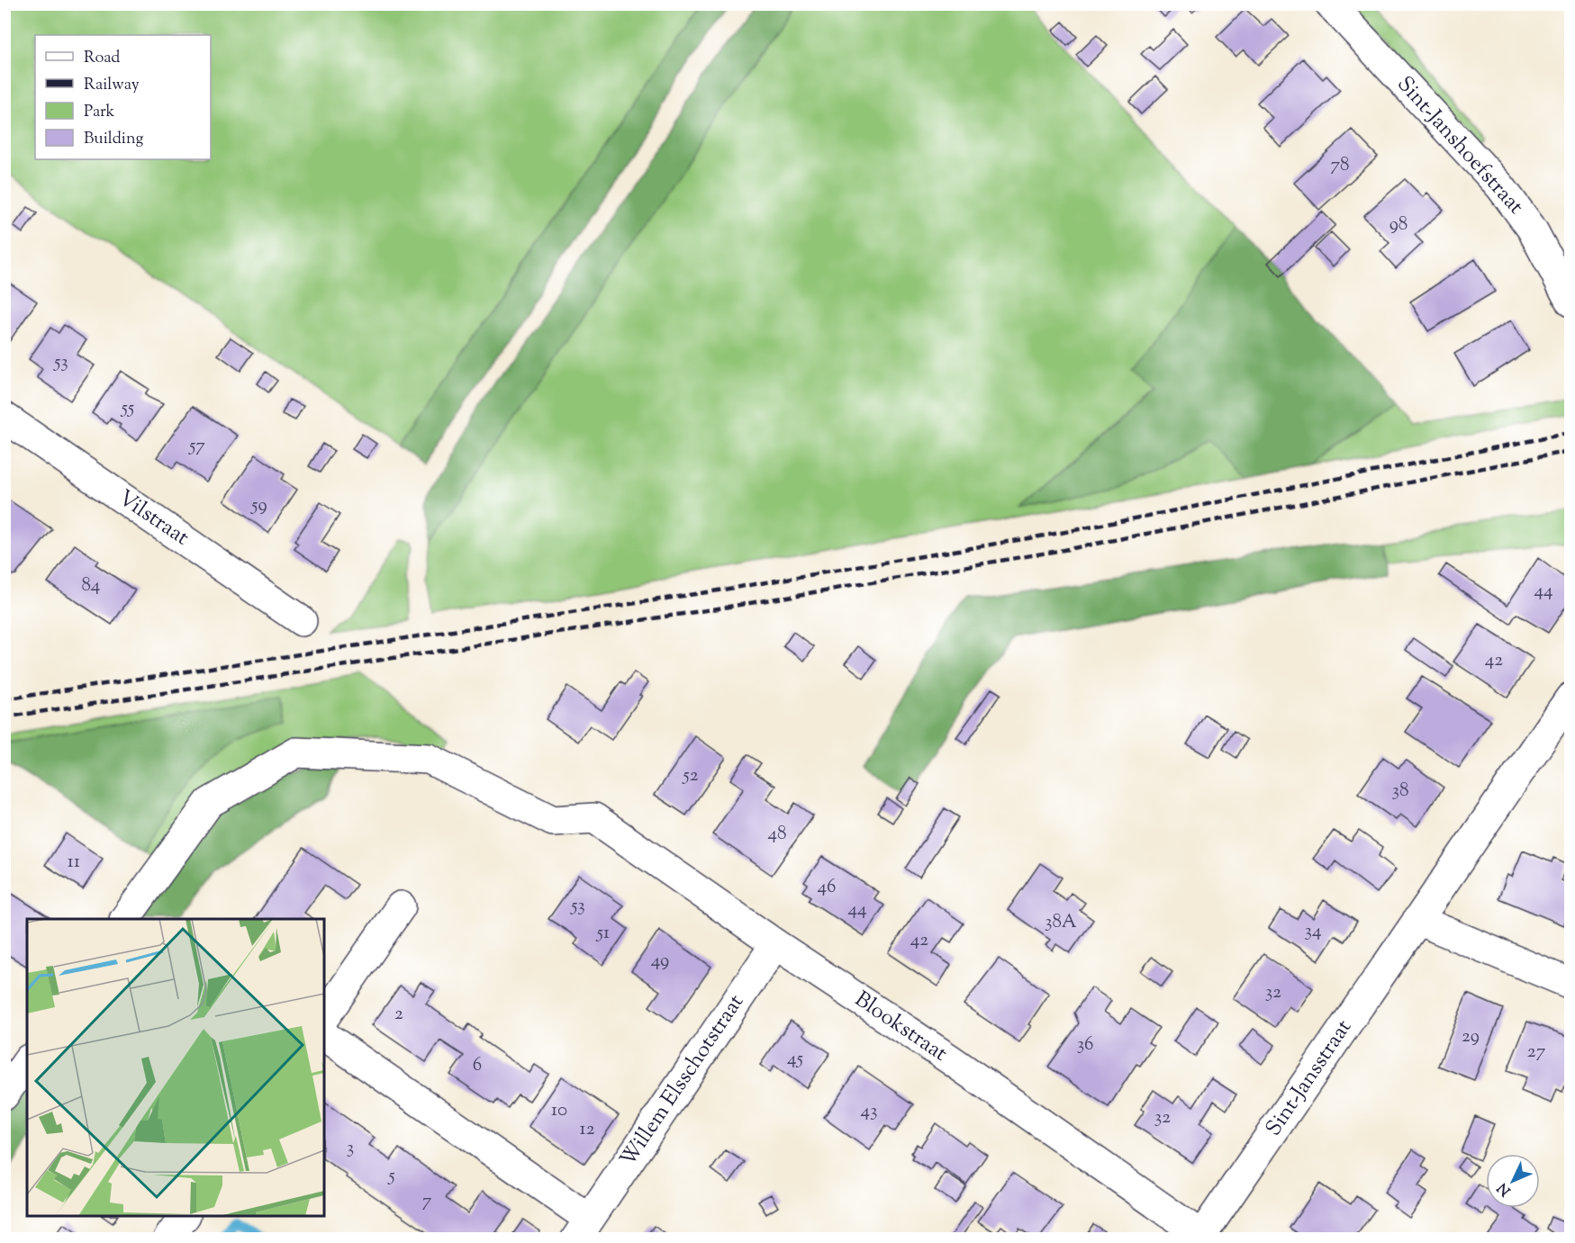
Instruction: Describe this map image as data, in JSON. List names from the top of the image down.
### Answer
{
  "streets": {
    "street": [
      "Sint-Janshoefstraat",
      "Vilstraat",
      "Blookstraat",
      "Sint-Jansstraat",
      "Willem Elsschotstraat"
    ]
  },
  "crossings": [
    ["Blookstraat", "Sint-Jansstraat"],
    ["Blookstraat", "Willem Elsschotstraat"]
  ],
  "house_numbers": [
    "78",
    "98",
    "53",
    "55",
    "57",
    "59",
    "84",
    "44",
    "42",
    "52",
    "38",
    "48",
    "11",
    "46",
    "53",
    "44",
    "38A",
    "34",
    "51",
    "42",
    "49",
    "32",
    "2",
    "29",
    "36",
    "27",
    "45",
    "6",
    "10",
    "43",
    "32",
    "12",
    "3",
    "5",
    "7"
  ],
  "legend": [
    "Road",
    "Railway",
    "Park",
    "Building"
  ],
  "north": "bottom left"
}
